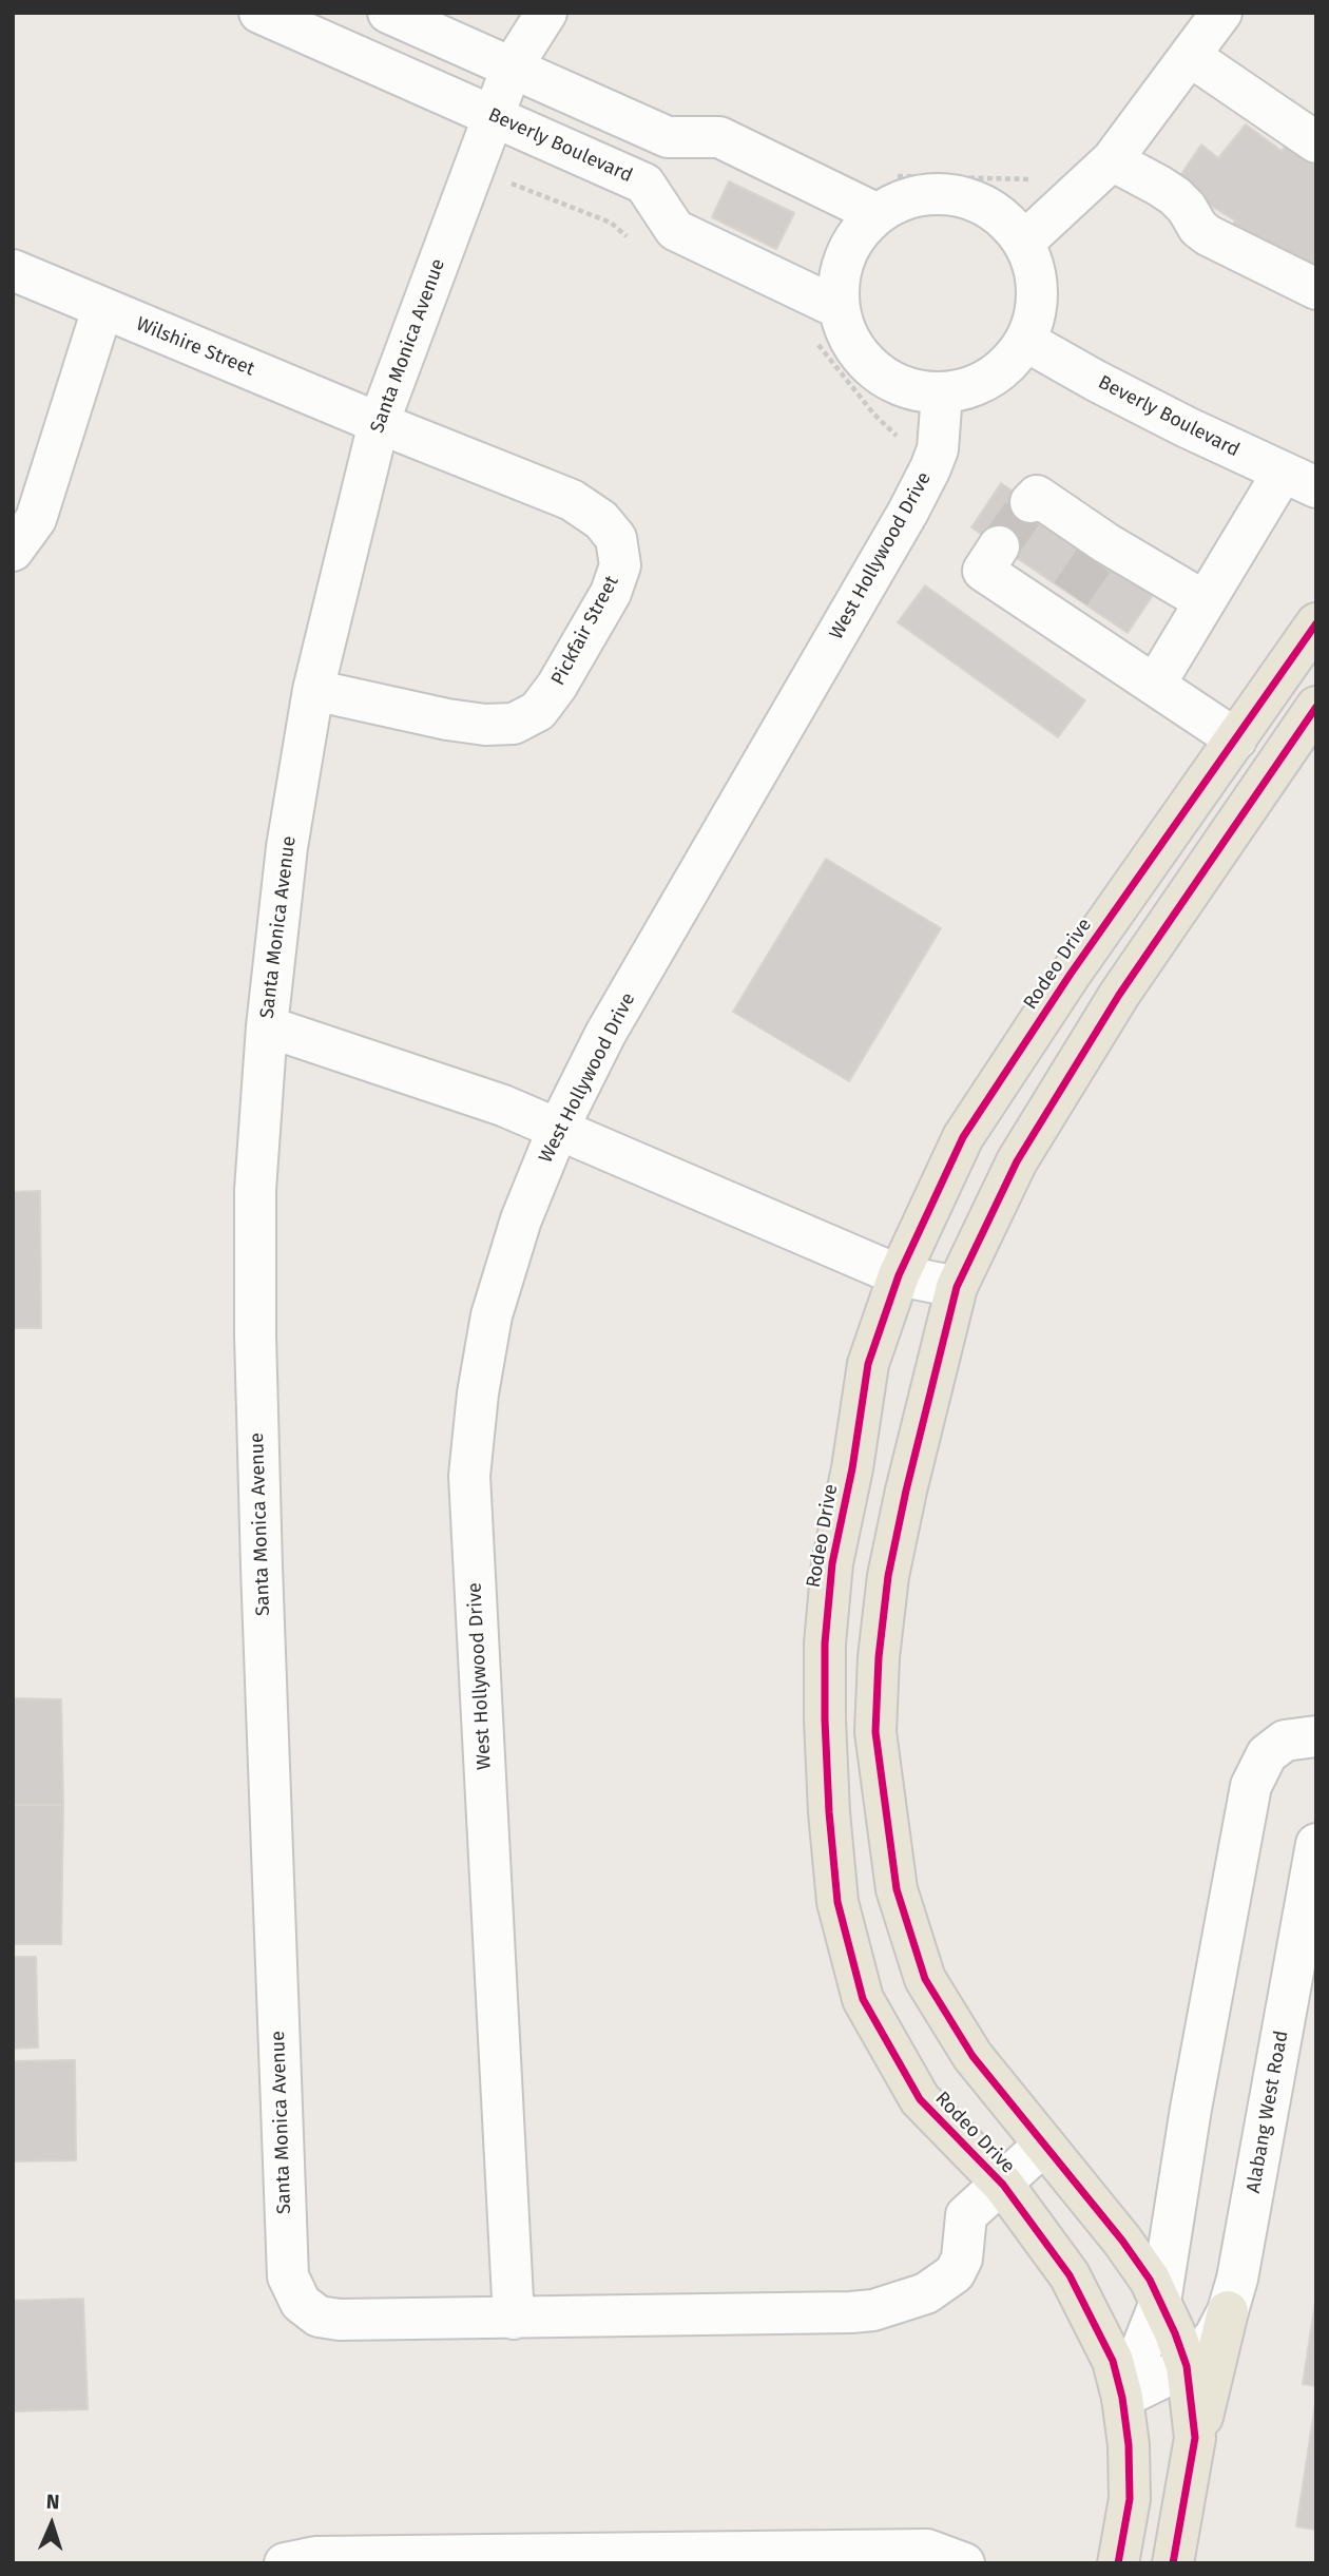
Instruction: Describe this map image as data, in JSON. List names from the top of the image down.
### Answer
{
  "streets": {
    "main road": ["Rodeo Drive"],
    "street": [
      "Beverly Boulevard",
      "Santa Monica Avenue",
      "Wilshire Street",
      "West Hollywood Drive",
      "Pickfair Street",
      "Alabang West Road"
    ]
  },
  "crossings": [
    ["Beverly Boulevard", "Santa Monica Avenue"],
    ["Beverly Boulevard", "West Hollywood Drive"],
    ["Santa Monica Avenue", "Wilshire Street"],
    ["Santa Monica Avenue", "West Hollywood Drive"],
    ["Santa Monica Avenue", "Pickfair Street"],
    ["Santa Monica Avenue", "Rodeo Drive"],
    ["Wilshire Street", "Pickfair Street"],
    ["Rodeo Drive", "Alabang West Road"]
  ],
  "north": "top"
}
